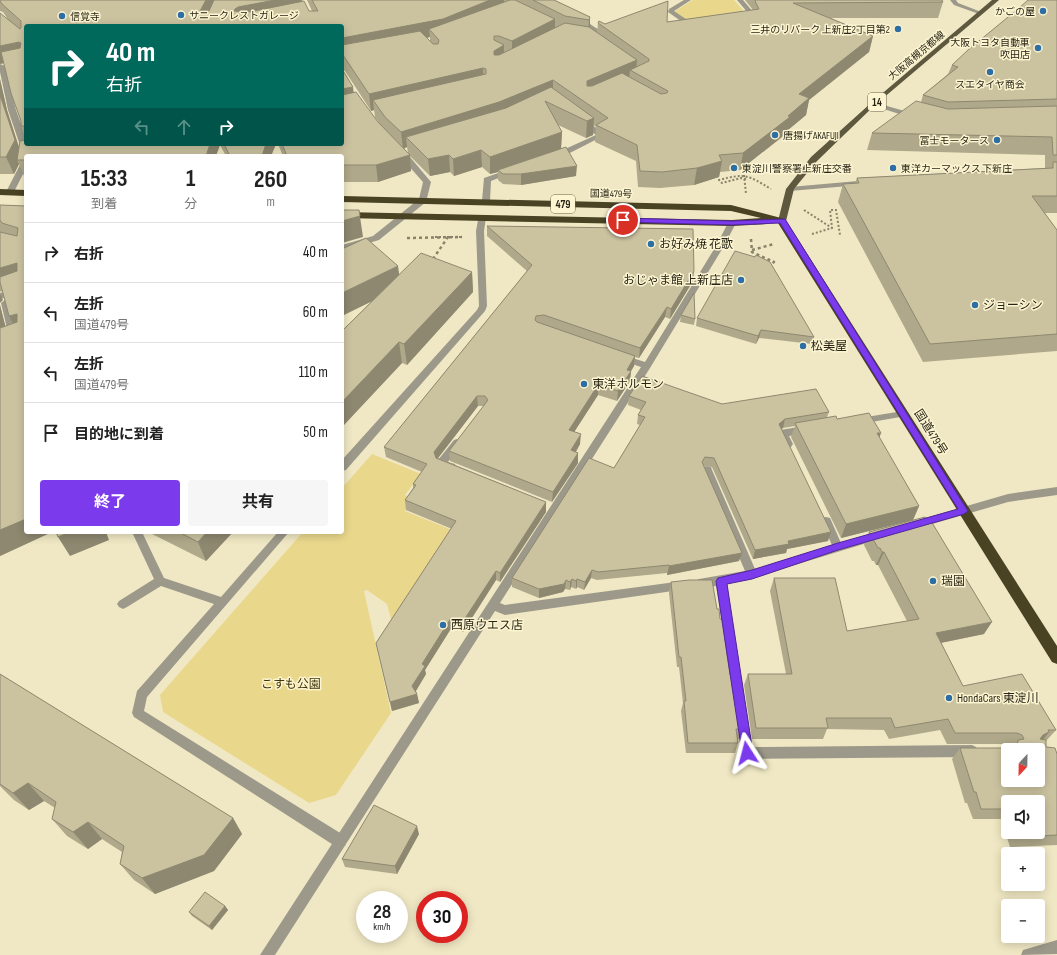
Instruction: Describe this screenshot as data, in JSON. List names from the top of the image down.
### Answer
{
  "streets": {
    "highway": ["国道479号", "479"],
    "main road": ["大阪高槻京都線", "14"]
  },
  "crossings": [
    ["大阪高槻京都線", "国道479号"],
    ["大阪高槻京都線", "479"],
    ["国道479号", "479"]
  ],
  "parks": ["こすも公園"],
  "places": [
    "かごの屋",
    "サニークレストガレージ",
    "信覚寺",
    "三井のリパーク 上新庄2丁目第2",
    "大阪トヨタ自動車 吹田店",
    "スエタイヤ商会",
    "唐揚げAKAFUJI",
    "冨士モータース",
    "東淀川警察署上新庄交番",
    "東洋カーマックス 下新庄",
    "お好み焼 花歌",
    "おじゃま館 上新庄店",
    "ジョーシン",
    "松美屋",
    "東洋ホルモン",
    "瑞園",
    "西原ウエス店",
    "HondaCars 東淀川"
  ],
  "north": "bottom",
  "page": {
    "turn": ["40 m", "右折"],
    "eta": [
      "15:33",
      "到着",
      "1",
      "分",
      "260",
      "m"
    ],
    "list": [
      {
        "name": "右折",
        "value": "40 m"
      },
      {
        "name": "左折",
        "note": "国道479号",
        "value": "60 m"
      },
      {
        "name": "左折",
        "note": "国道479号",
        "value": "110 m"
      },
      {
        "name": "目的地に到着",
        "value": "50 m"
      }
    ],
    "buttons": ["終了", "共有"],
    "map_buttons": ["+", "−"],
    "speed": "28 km/h",
    "limit": "30"
  }
}
